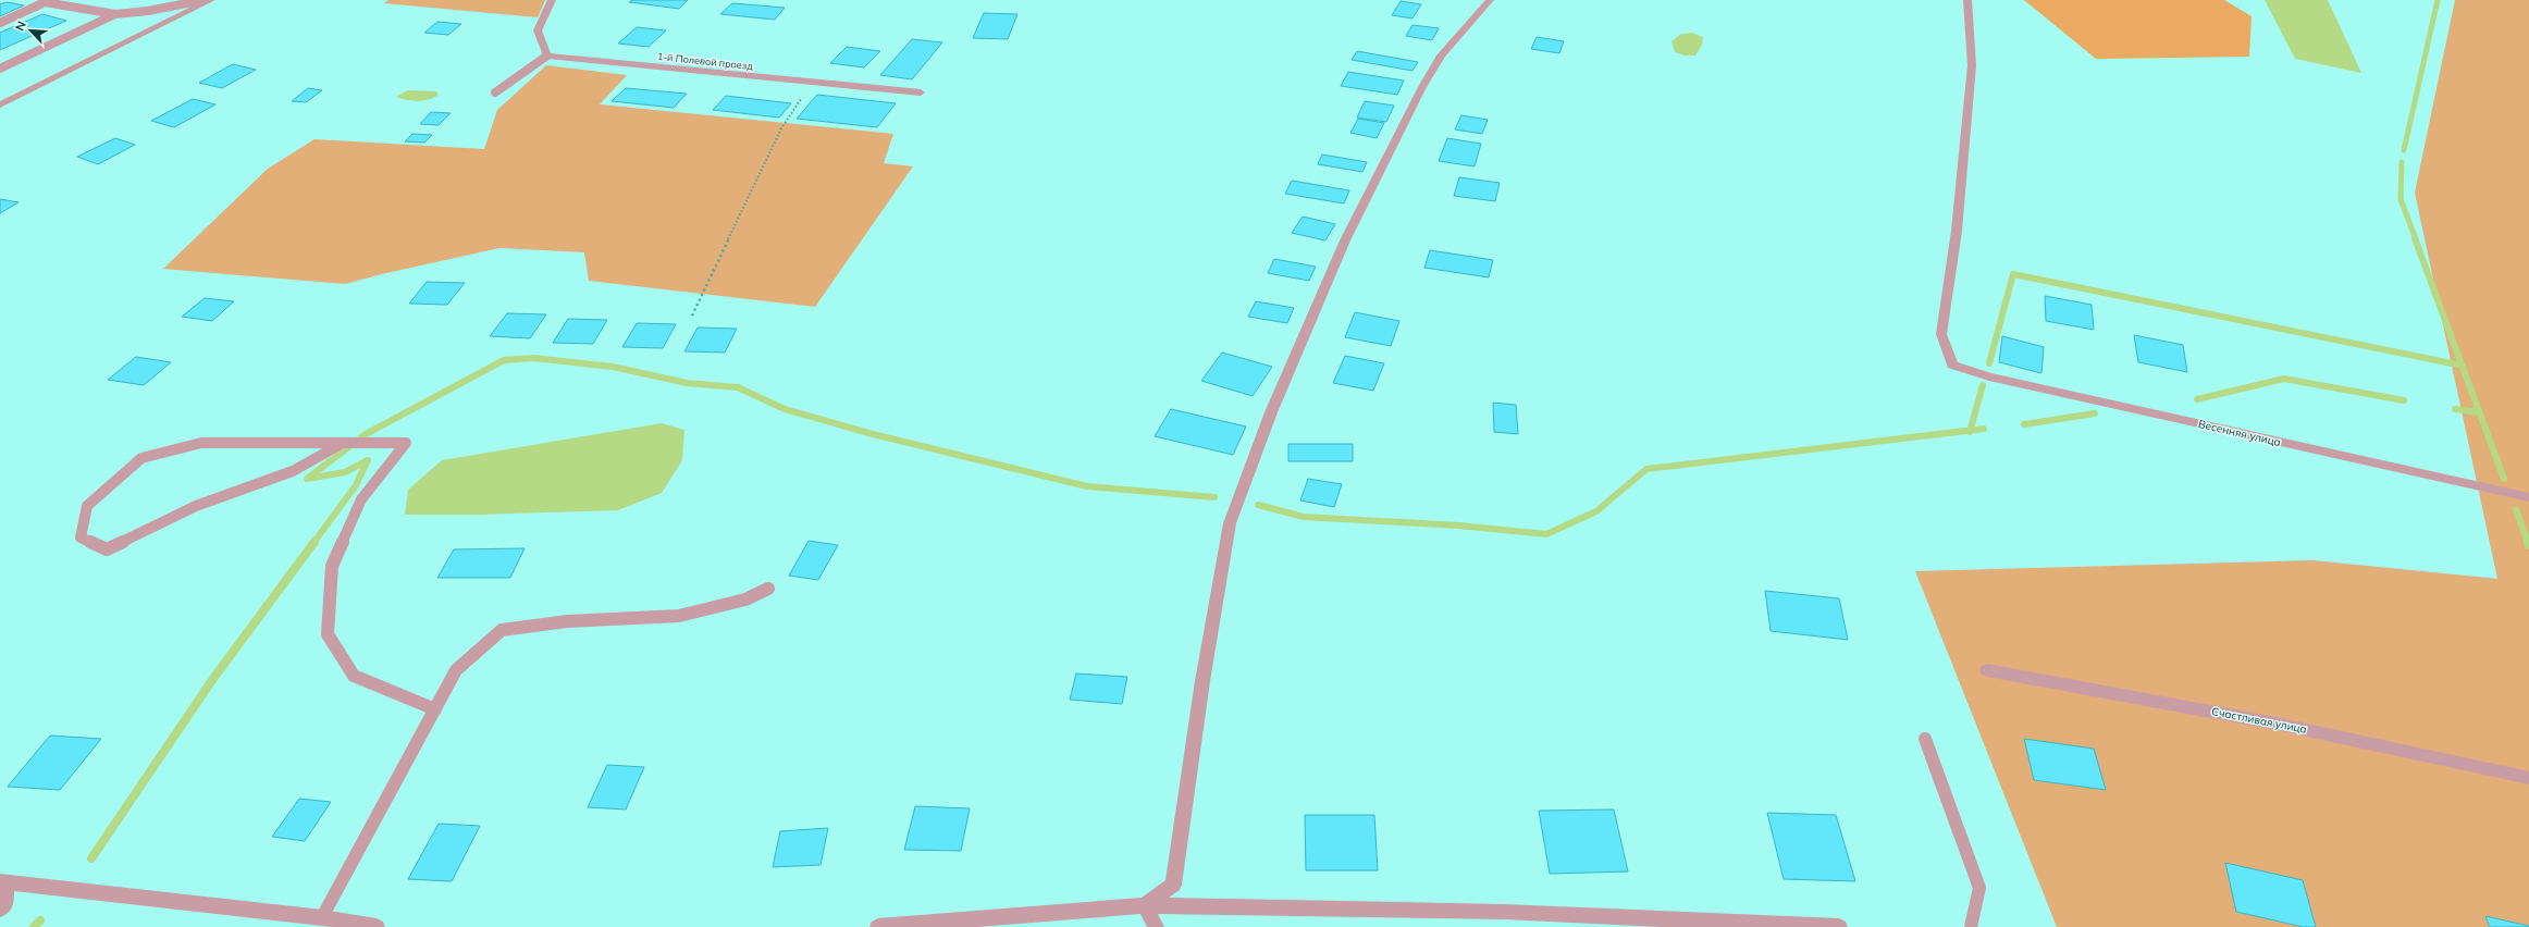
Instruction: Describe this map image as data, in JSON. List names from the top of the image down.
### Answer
{
  "streets": {
    "street": ["1-й Полевой проезд", "Весенняя улица", "Счастливая улица"]
  },
  "north": "top left"
}
